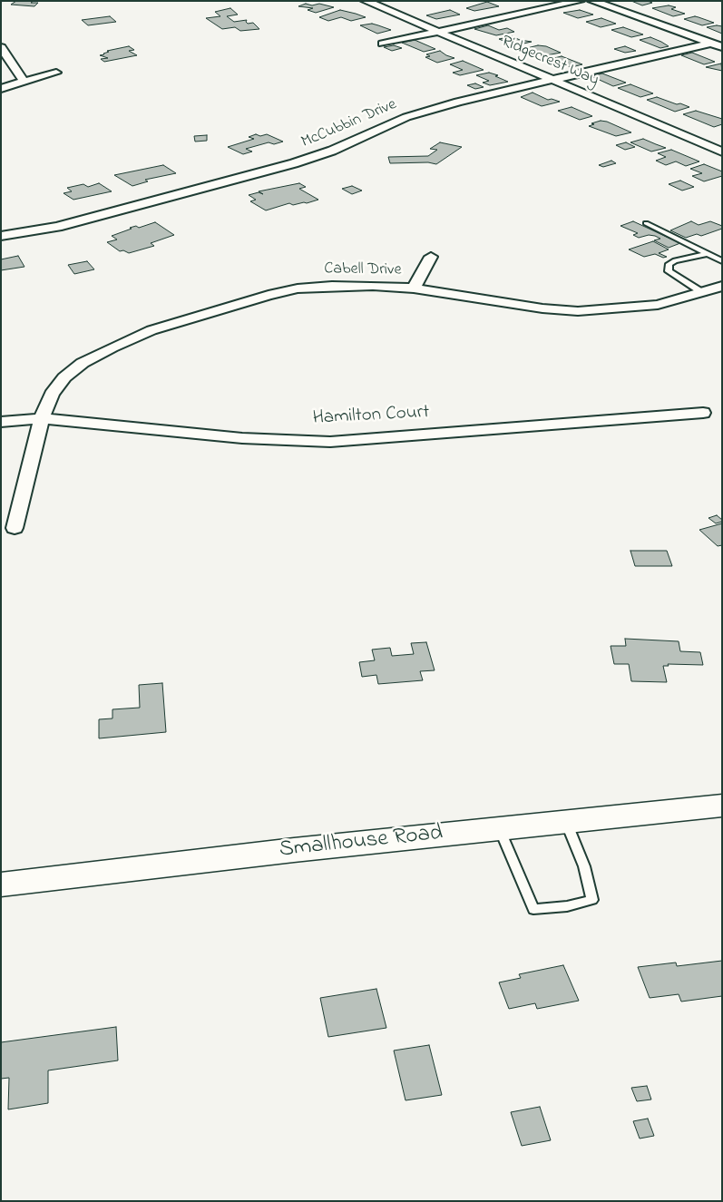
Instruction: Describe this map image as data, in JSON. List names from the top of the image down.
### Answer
{
  "streets": {
    "street": [
      "Ridgecrest Way",
      "McCubbin Drive",
      "Cabell Drive",
      "Hamilton Court",
      "Smallhouse Road"
    ]
  },
  "crossings": [
    ["Ridgecrest Way", "McCubbin Drive"],
    ["Cabell Drive", "Hamilton Court"]
  ]
}
